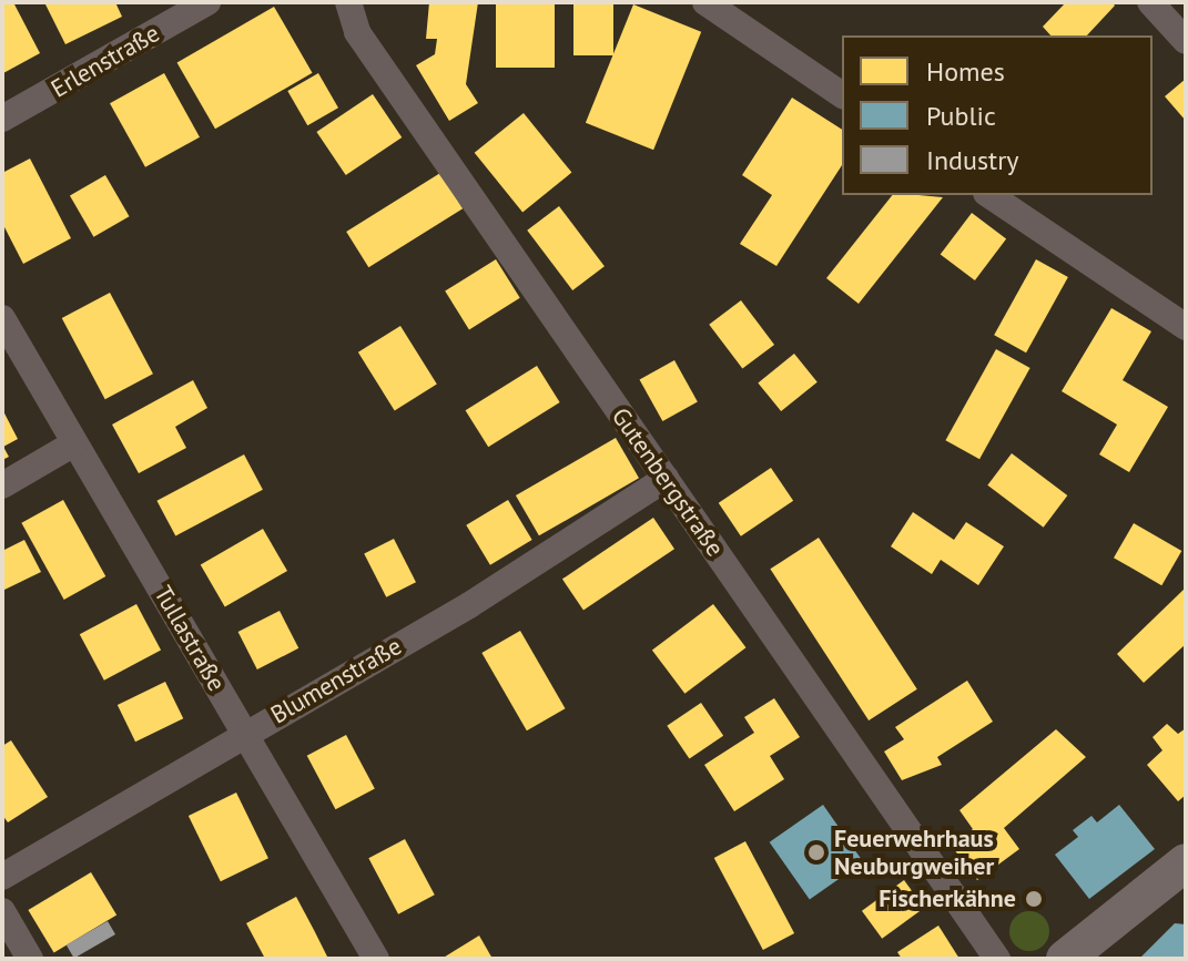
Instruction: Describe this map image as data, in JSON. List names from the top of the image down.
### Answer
{
  "streets": {
    "street": [
      "Erlenstraße",
      "Gutenbergstraße",
      "Tullastraße",
      "Blumenstraße"
    ]
  },
  "crossings": [
    ["Gutenbergstraße", "Blumenstraße"],
    ["Tullastraße", "Blumenstraße"]
  ],
  "places": ["Feuerwehrhaus Neuburgweiher", "Fischerkähne"],
  "legend": ["Homes", "Public", "Industry"]
}
